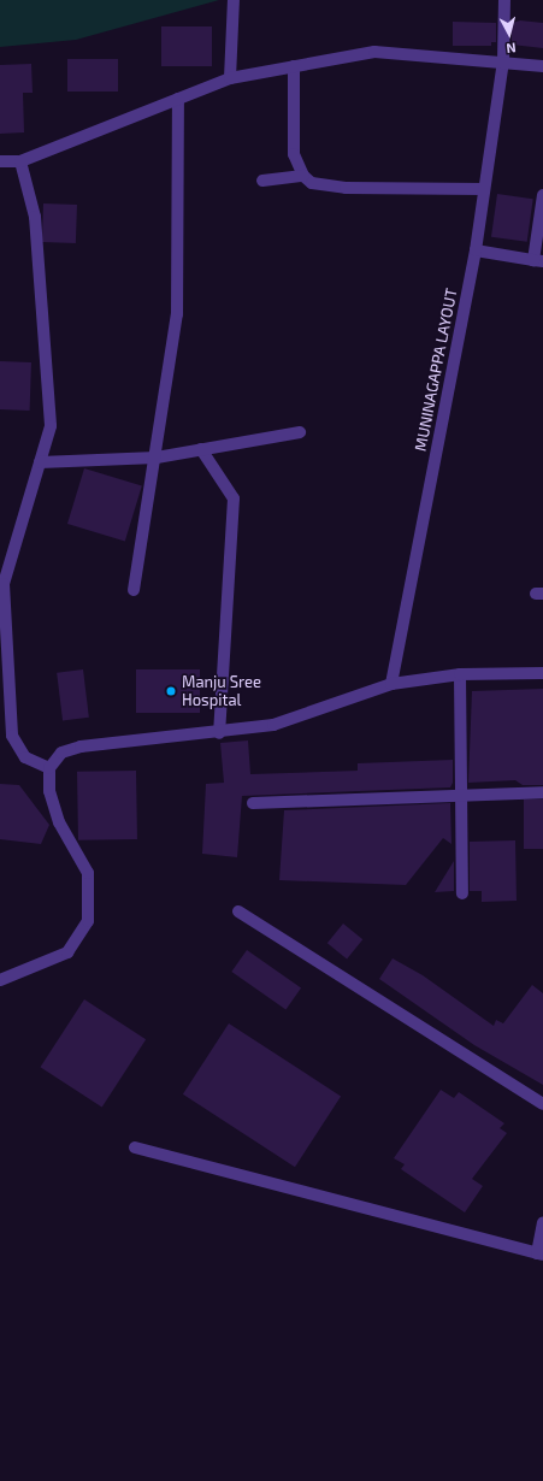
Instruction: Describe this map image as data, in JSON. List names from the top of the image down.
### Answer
{
  "streets": {
    "street": ["MUNINAGAPPA LAYOUT"]
  },
  "places": ["Manju Sree Hospital"],
  "north": "bottom"
}
